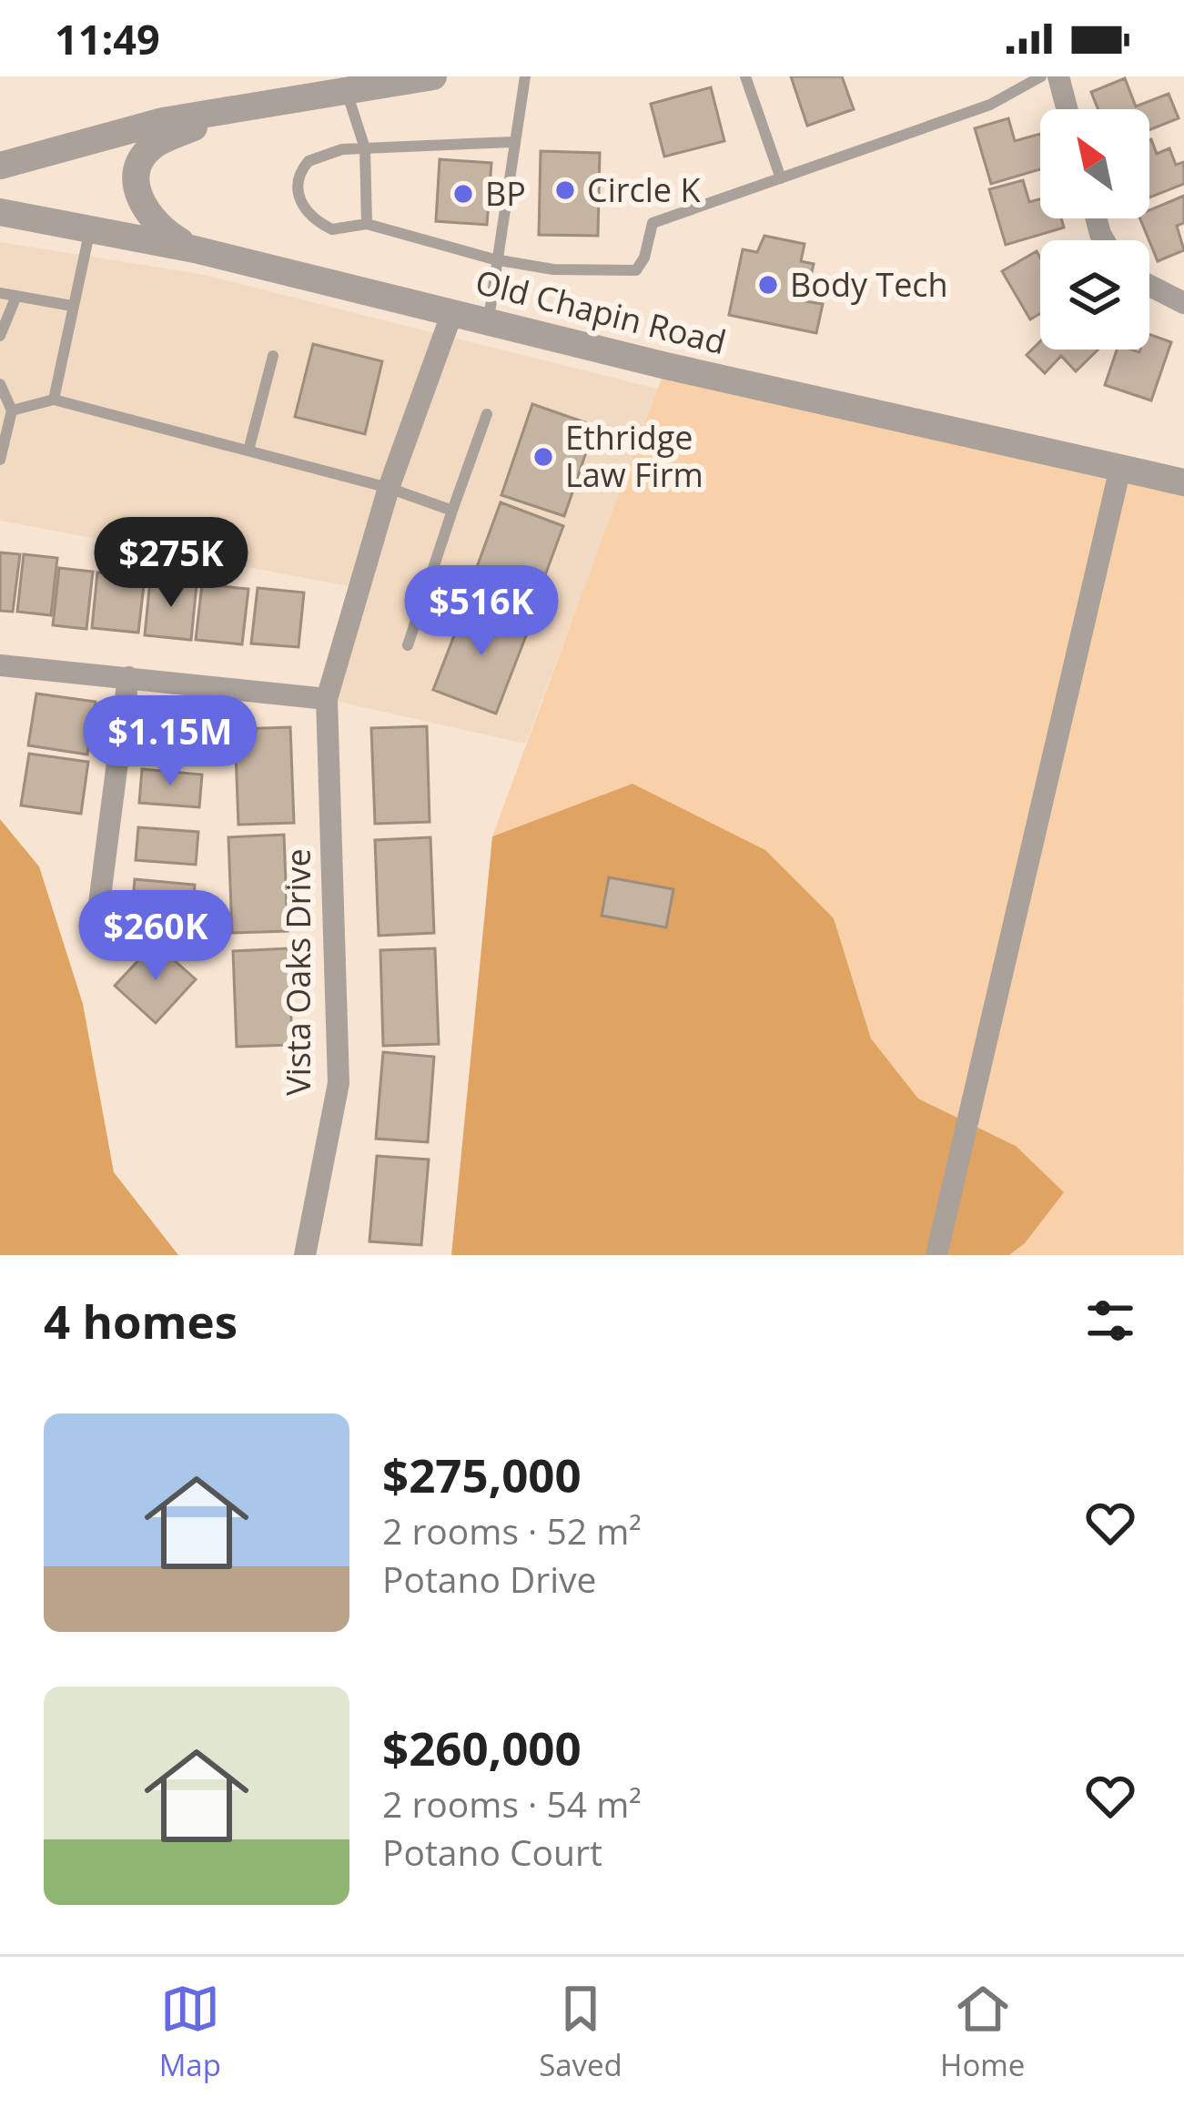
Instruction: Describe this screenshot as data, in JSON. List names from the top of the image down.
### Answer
{
  "streets": {
    "street": ["Old Chapin Road", "Vista Oaks Drive"]
  },
  "crossings": [
    ["Old Chapin Road", "Vista Oaks Drive"]
  ],
  "places": [
    "Circle K",
    "BP",
    "Body Tech",
    "Ethridge Law Firm"
  ],
  "north": "top left",
  "page": {
    "status": "11:49",
    "price": [
      "$275K",
      "$516K",
      "$1.15M",
      "$260K"
    ],
    "heading": "4 homes",
    "list": [
      {
        "name": "$275,000",
        "note": "2 rooms · 52 m² · Potano Drive"
      },
      {
        "name": "$260,000",
        "note": "2 rooms · 54 m² · Potano Court"
      }
    ],
    "tabs": ["Map", "Saved", "Home"]
  }
}
